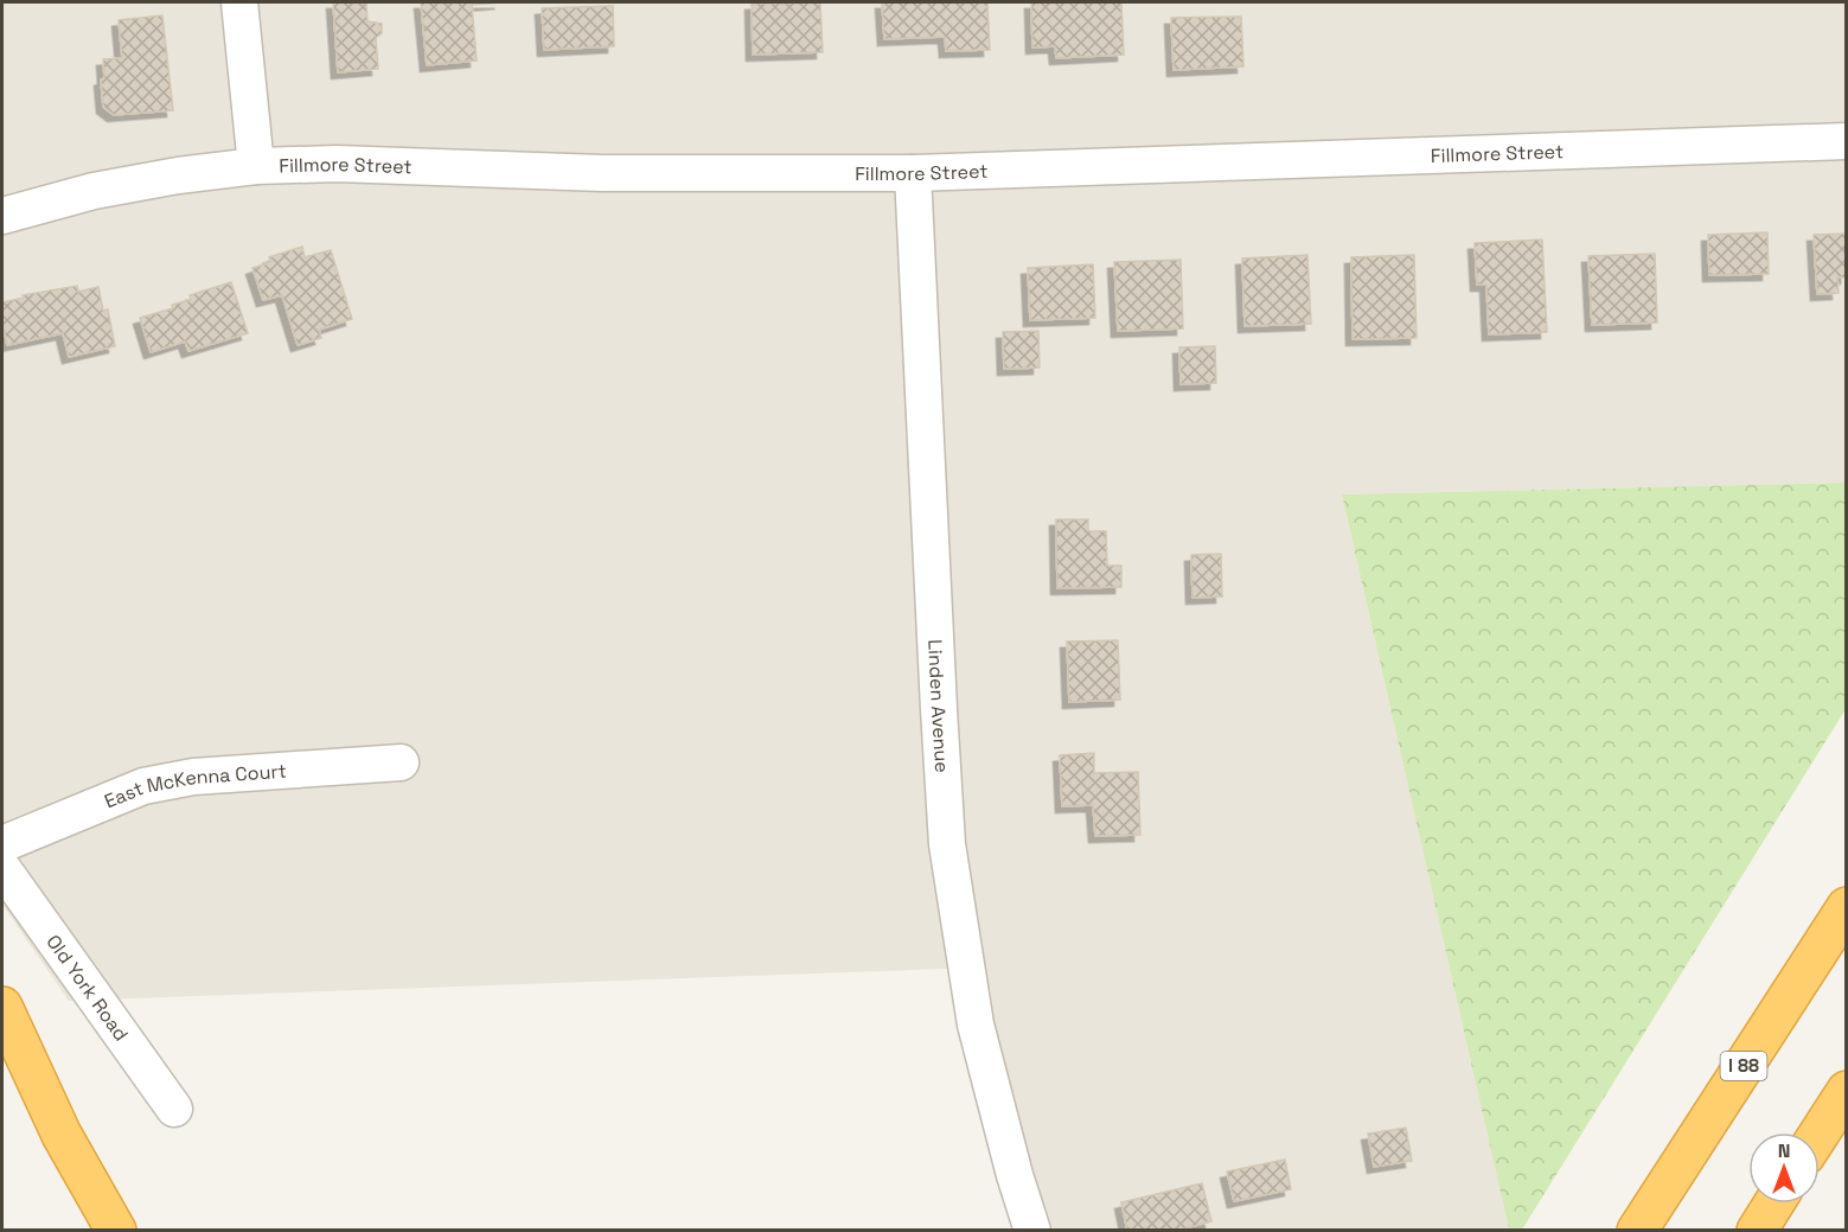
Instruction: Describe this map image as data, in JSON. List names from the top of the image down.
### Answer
{
  "streets": {
    "highway": ["I 88"],
    "street": [
      "Fillmore Street",
      "Linden Avenue",
      "East McKenna Court",
      "Old York Road"
    ]
  },
  "crossings": [
    ["Fillmore Street", "Linden Avenue"]
  ],
  "north": "top"
}
